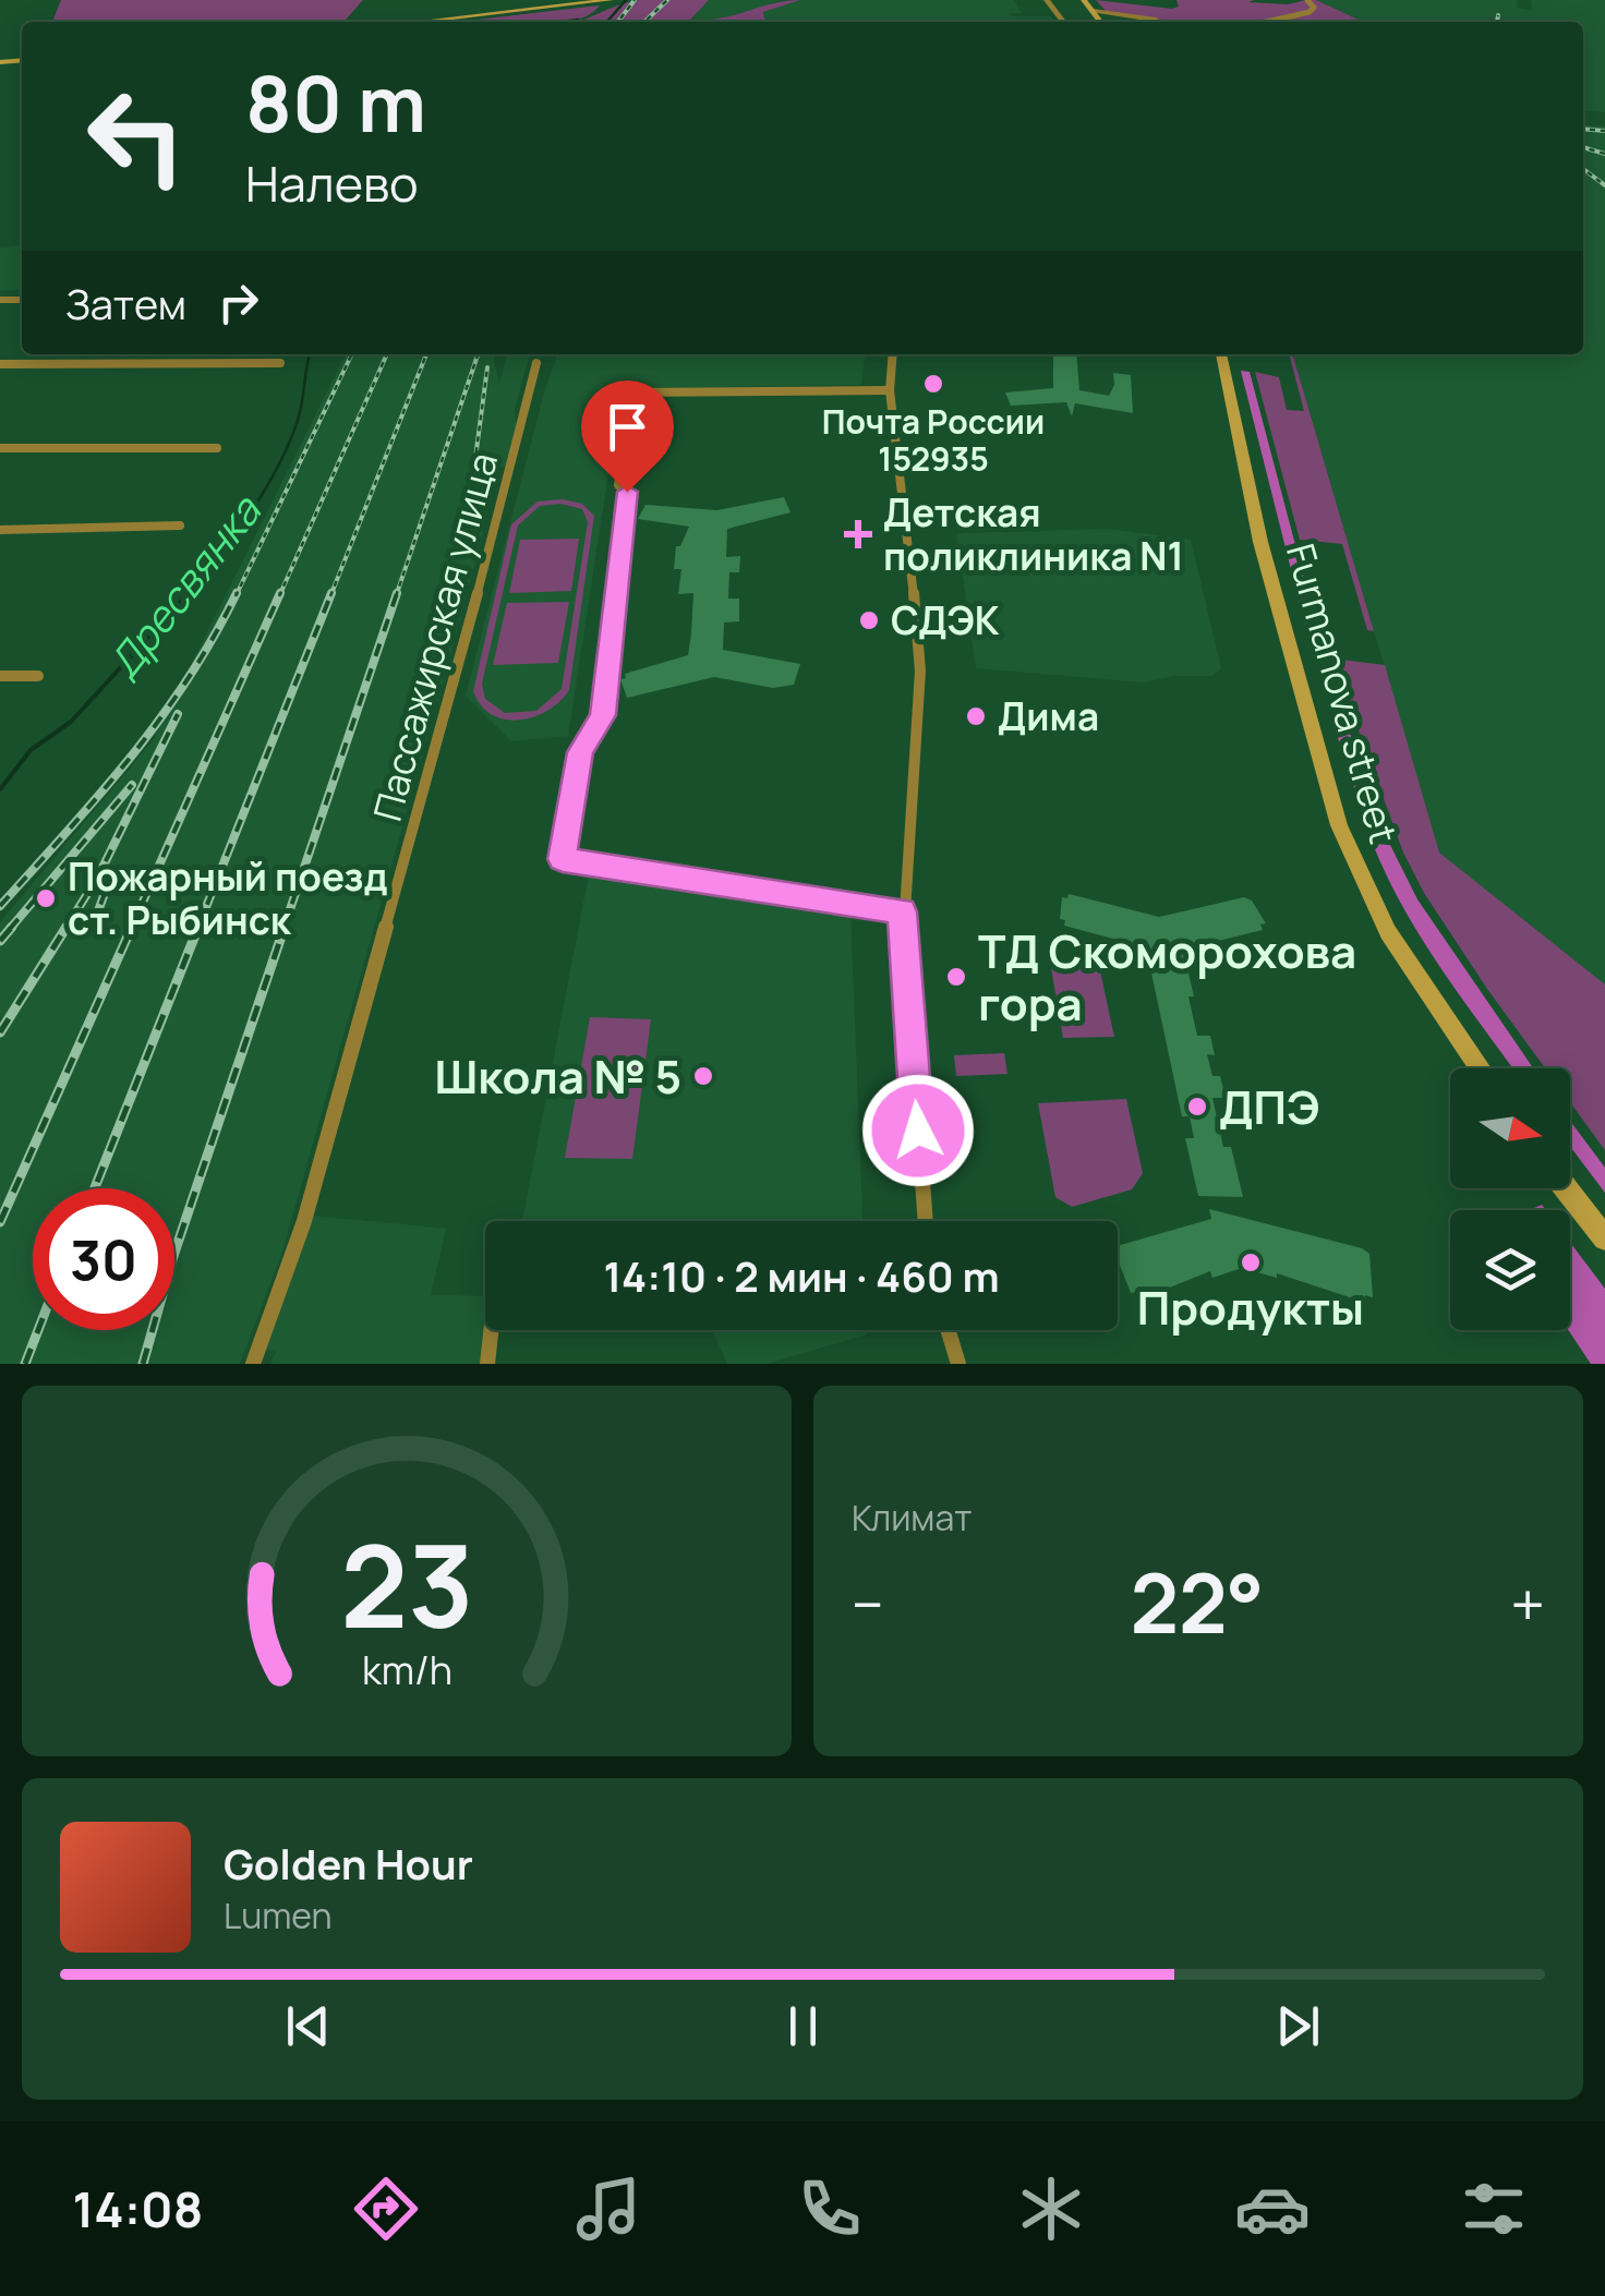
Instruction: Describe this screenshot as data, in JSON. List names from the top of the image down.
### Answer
{
  "streets": {
    "main road": ["Furmanova street"],
    "street": ["Пассажирская улица"]
  },
  "water": ["Дресвянка"],
  "places": {
    "other": [
      "Почта России 152935",
      "СДЭК",
      "Дима",
      "Пожарный поезд ст. Рыбинск",
      "ТД Скоморохова гора",
      "Школа № 5",
      "ДПЭ",
      "Продукты"
    ],
    "health": ["Детская поликлиника N1"]
  },
  "north": "right",
  "page": {
    "turn": ["80 m", "Налево"],
    "then": "Затем",
    "limit": "30",
    "trip": "14:10 · 2 мин · 460 m",
    "tile": "Климат",
    "heat": ["−", "22°", "+"],
    "song": ["Golden Hour", "Lumen"],
    "tabs": "14:08",
    "gauge": ["23", "km/h"]
  }
}
